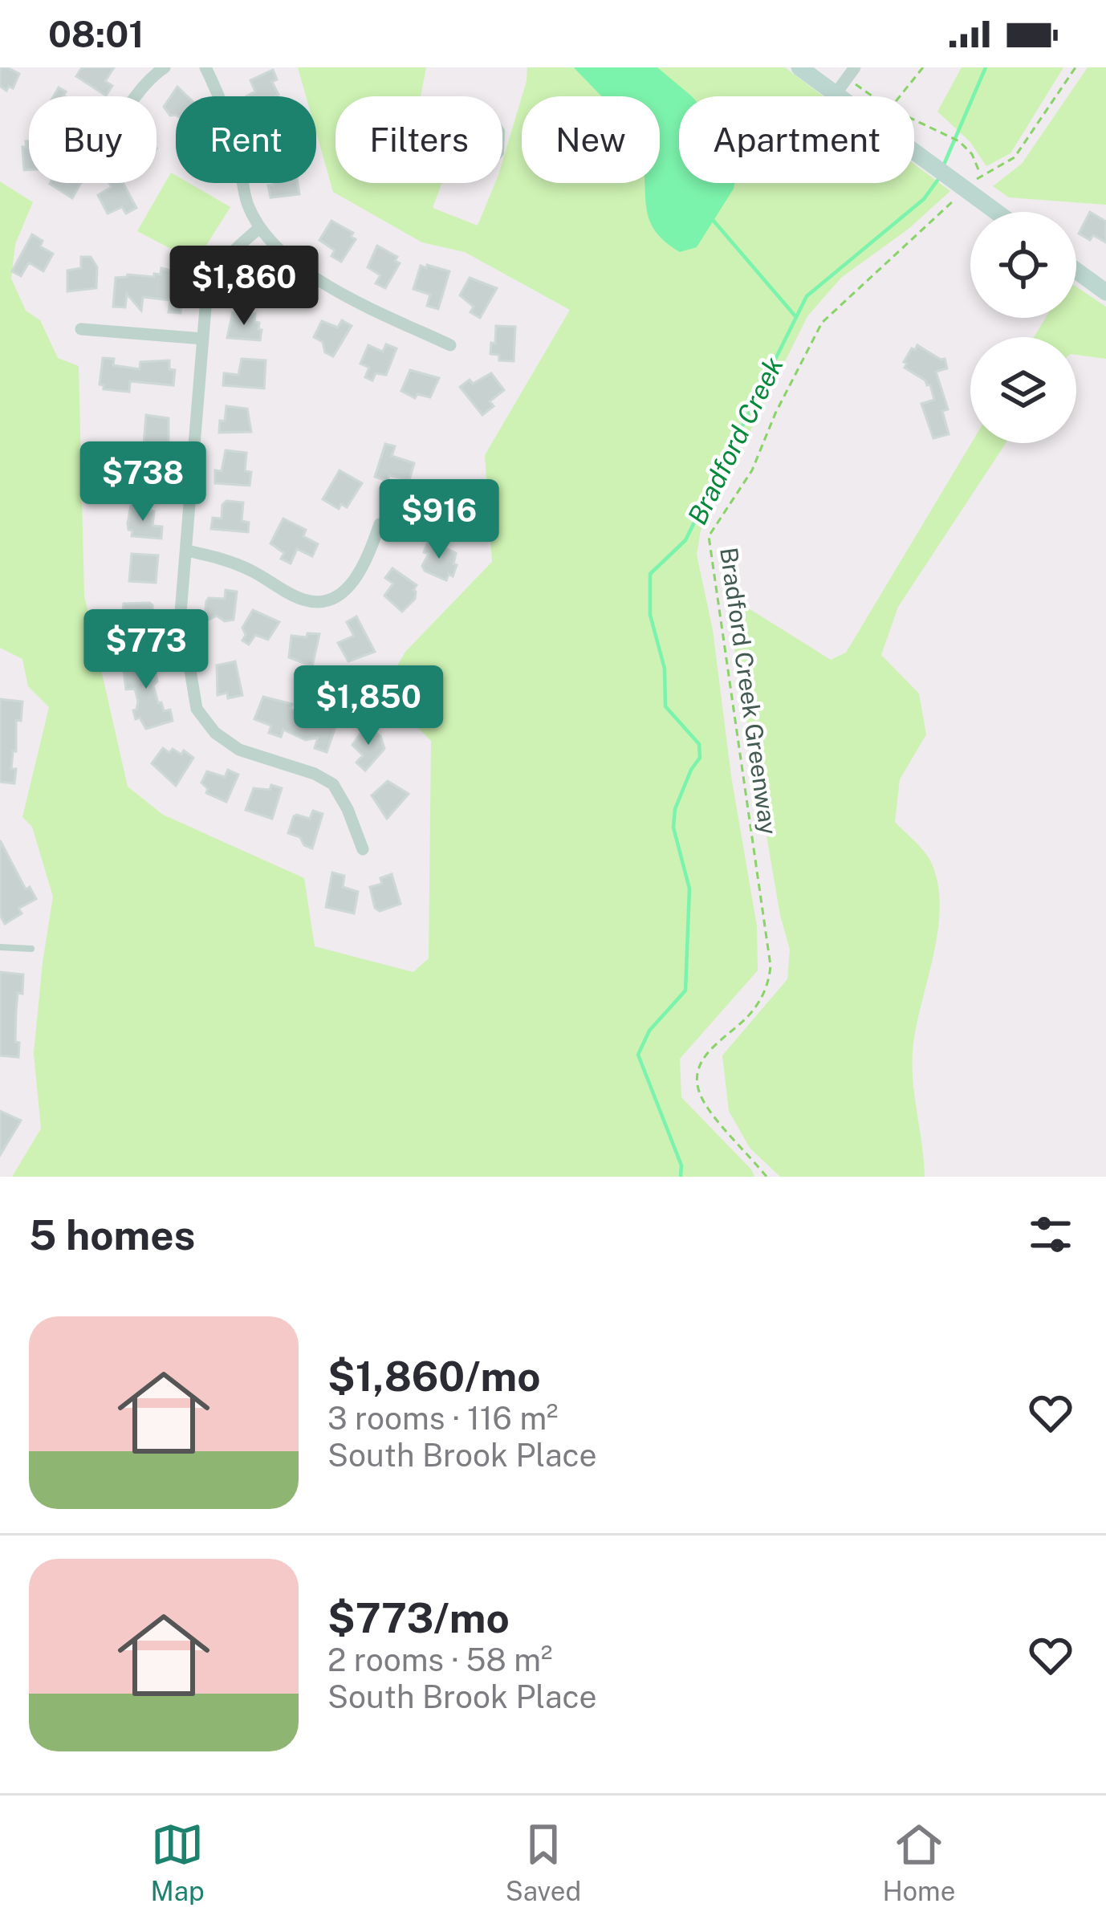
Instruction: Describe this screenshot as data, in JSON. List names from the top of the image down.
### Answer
{
  "streets": {
    "path": ["Bradford Creek Greenway"]
  },
  "water": ["Bradford Creek"],
  "page": {
    "status": "08:01",
    "chip": [
      "Buy",
      "Rent",
      "Filters",
      "New",
      "Apartment"
    ],
    "price": [
      "$1,860",
      "$738",
      "$916",
      "$773",
      "$1,850"
    ],
    "heading": "5 homes",
    "list": [
      {
        "name": "$1,860/mo",
        "note": "3 rooms · 116 m² · South Brook Place"
      },
      {
        "name": "$773/mo",
        "note": "2 rooms · 58 m² · South Brook Place"
      }
    ],
    "tabs": ["Map", "Saved", "Home"]
  }
}
